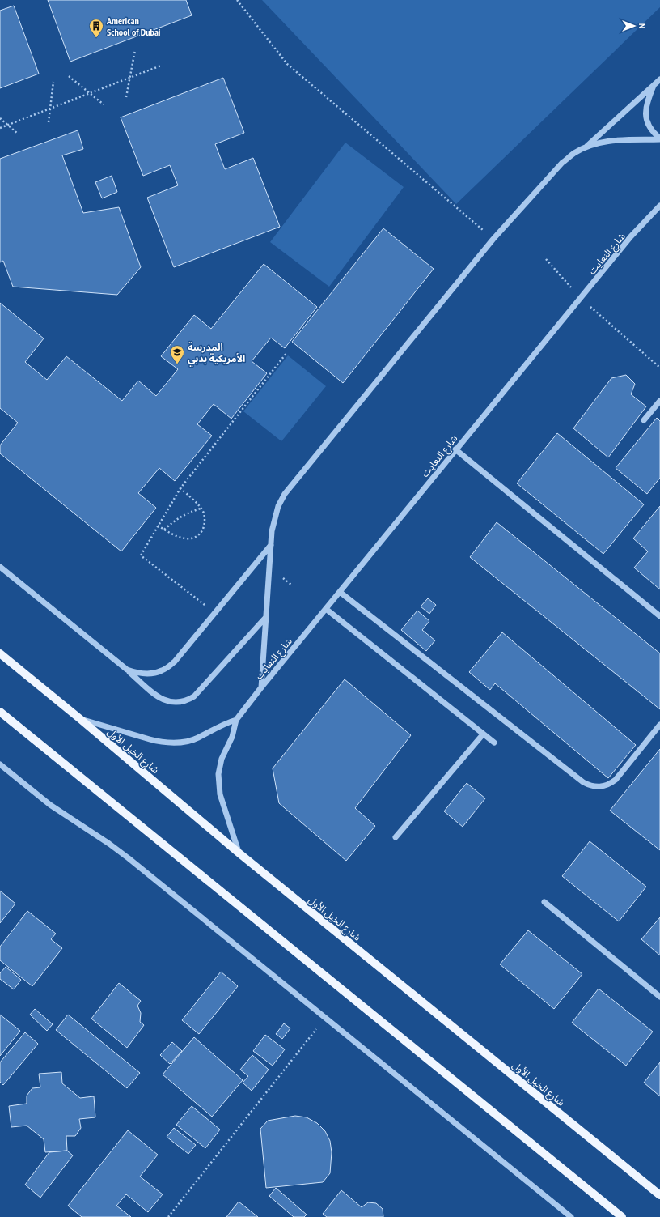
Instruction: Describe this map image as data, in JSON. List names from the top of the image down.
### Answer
{
  "streets": {
    "main road": ["شارع الخيل الأول"],
    "street": ["شارع النعايت"]
  },
  "crossings": [
    ["شارع النعايت", "شارع الخيل الأول"]
  ],
  "places": {
    "building": ["American School of Dubai"],
    "school or university": ["المدرسة الأمريكية بدبي"]
  },
  "north": "right"
}
